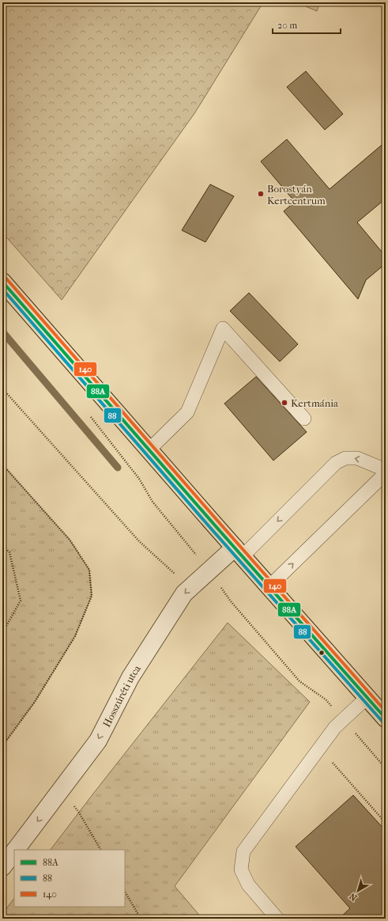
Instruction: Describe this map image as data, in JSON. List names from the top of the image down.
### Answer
{
  "streets": {
    "street": ["Hosszúréti utca"]
  },
  "one_way": ["Hosszúréti utca"],
  "places": ["Borostyán Kertcentrum", "Kertmánia"],
  "lines": ["transit line 140", "transit line 88A", "transit line 88"],
  "legend": ["88A", "88", "140"],
  "scale_bar": "20 m",
  "north": "bottom left"
}
